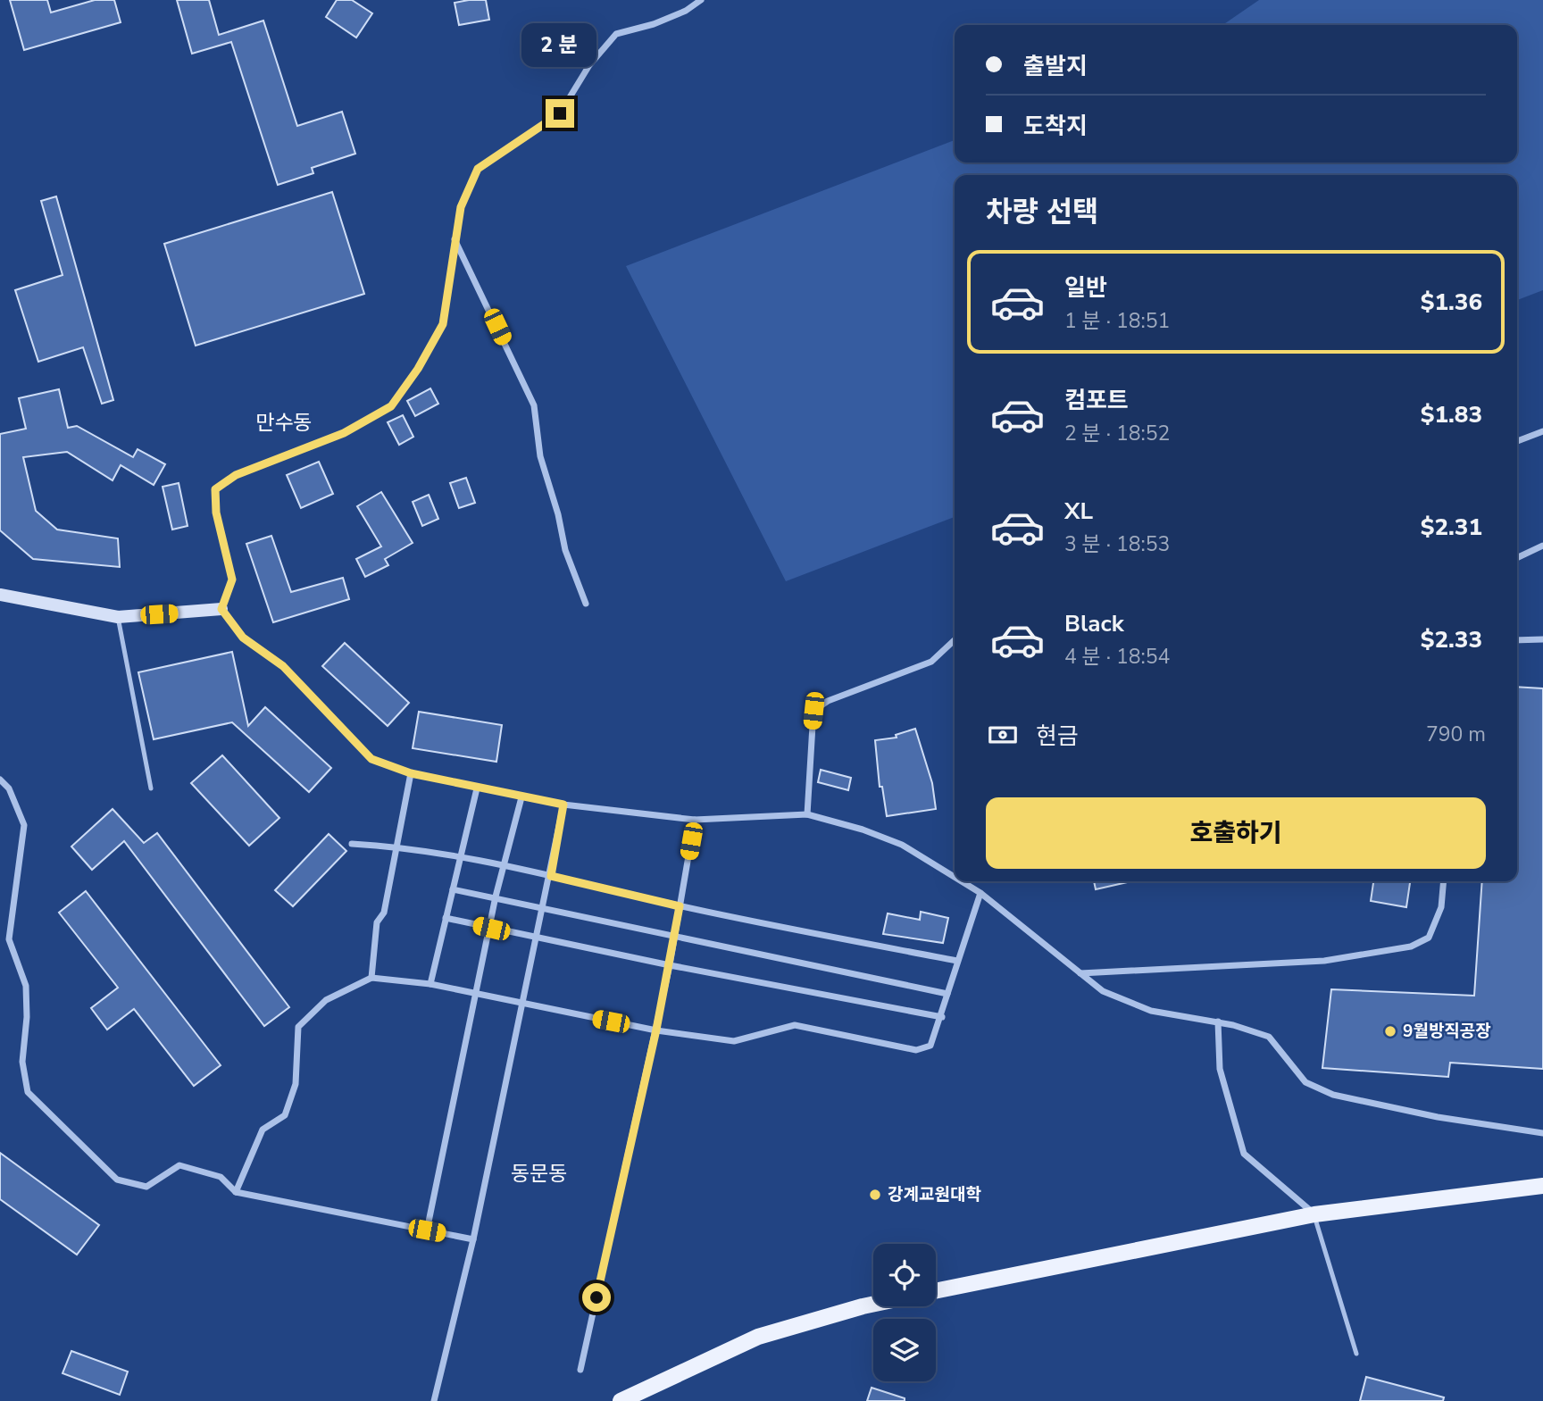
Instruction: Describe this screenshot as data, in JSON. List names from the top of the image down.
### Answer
{
  "districts": ["만수동", "동문동"],
  "places": ["9월방직공장", "강계교원대학"],
  "page": {
    "bubble": "2 분",
    "banner": ["출발지", "도착지"],
    "heading": "차량 선택",
    "list": [
      {
        "name": "일반",
        "note": "1 분 · 18:51",
        "value": "$1.36"
      },
      {
        "name": "컴포트",
        "note": "2 분 · 18:52",
        "value": "$1.83"
      },
      {
        "name": "XL",
        "note": "3 분 · 18:53",
        "value": "$2.31"
      },
      {
        "name": "Black",
        "note": "4 분 · 18:54",
        "value": "$2.33"
      }
    ],
    "pay": ["현금", "790 m"],
    "buttons": "호출하기"
  }
}
